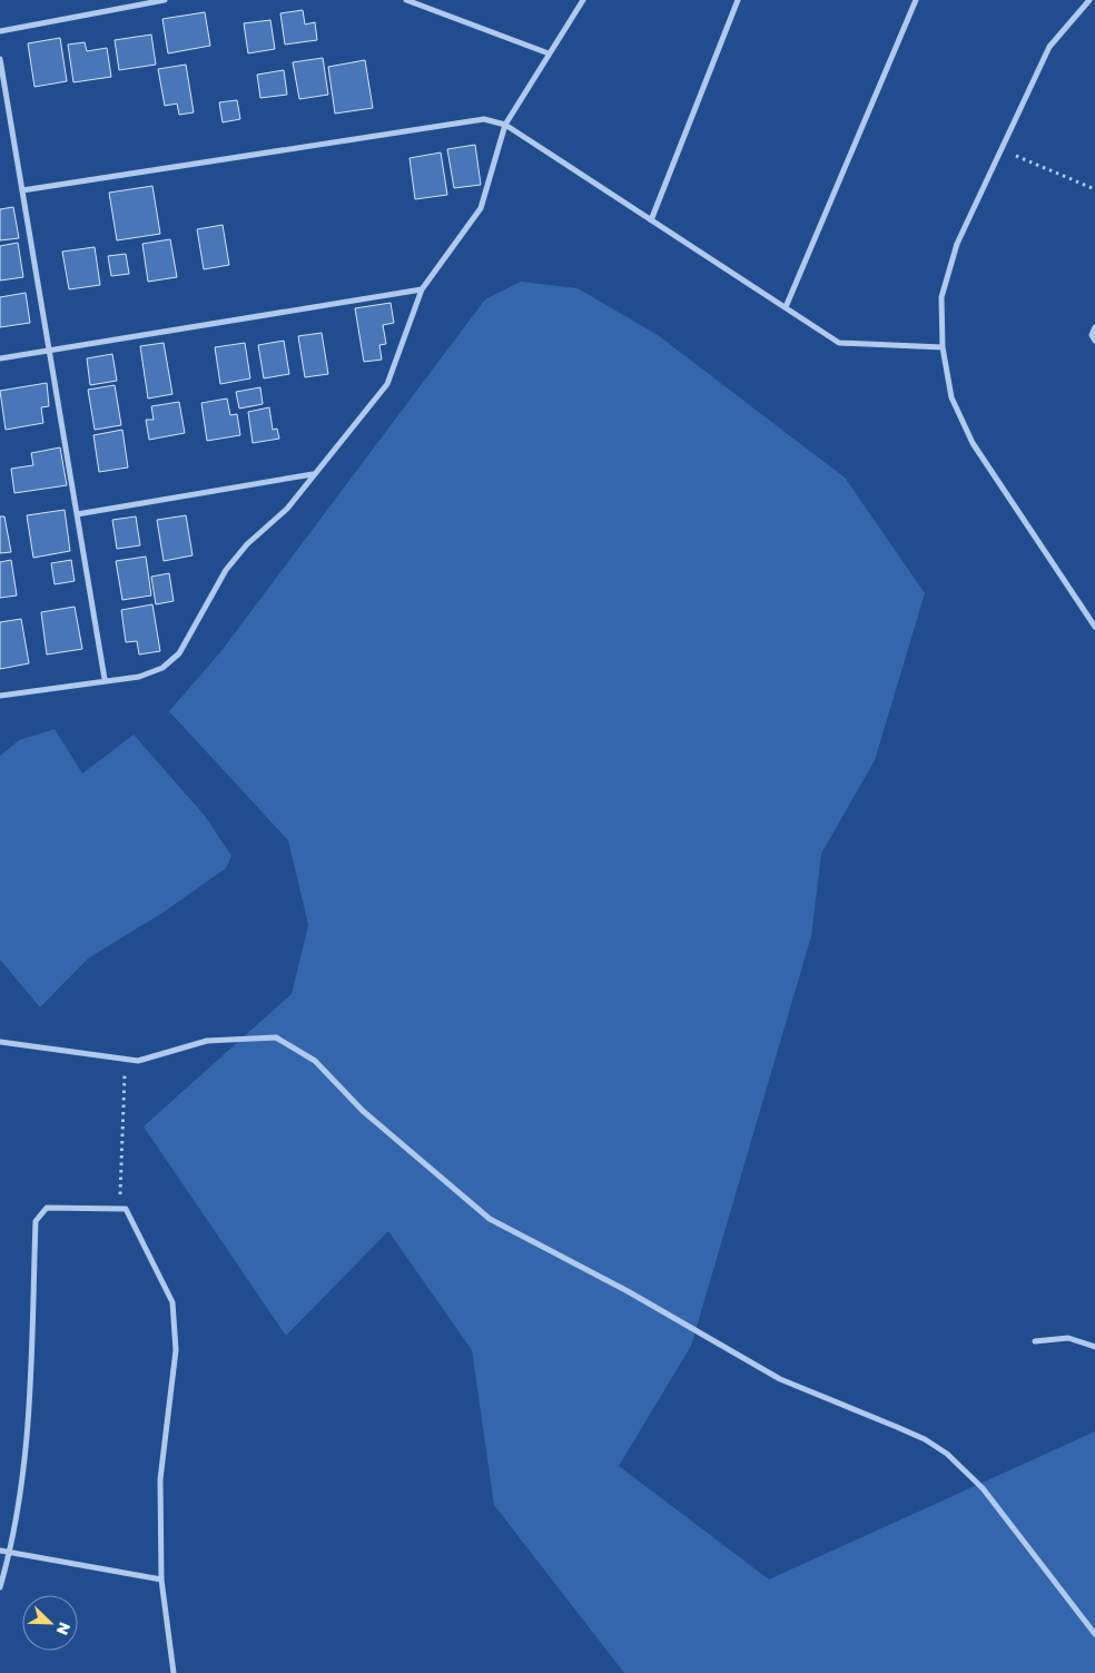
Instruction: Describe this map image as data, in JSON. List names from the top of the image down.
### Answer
{
  "north": "bottom right"
}
